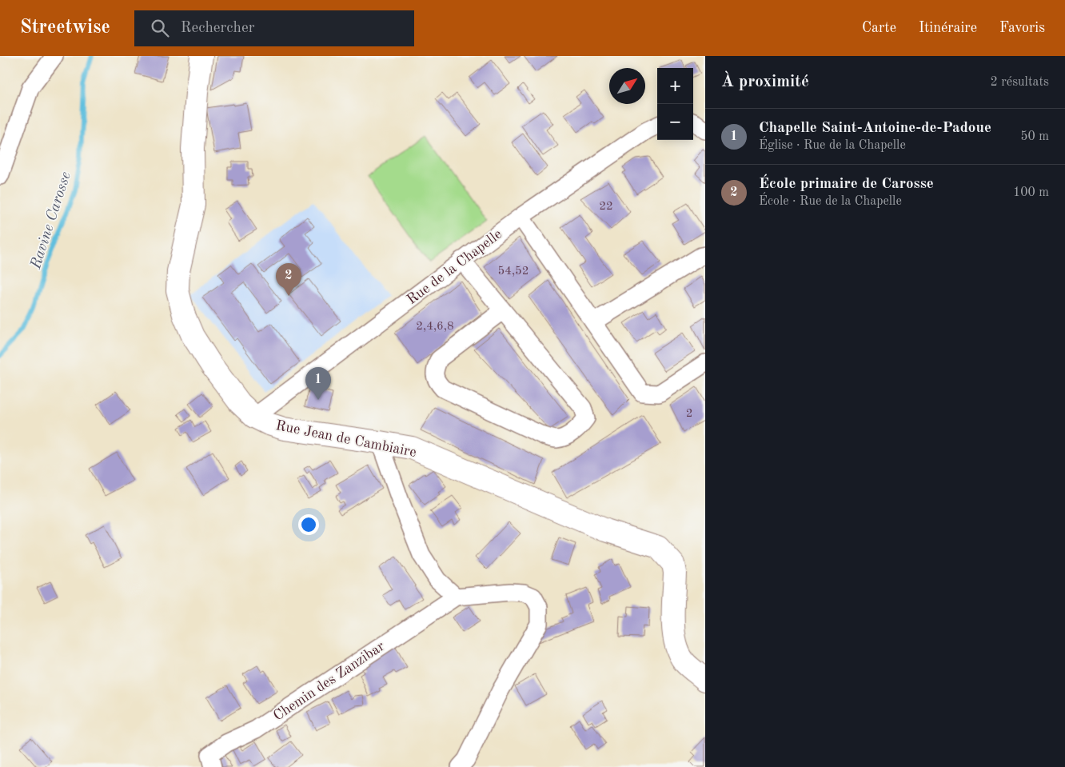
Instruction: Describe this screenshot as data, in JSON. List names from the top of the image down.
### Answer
{
  "streets": {
    "main road": ["Rue Jean de Cambiaire"],
    "street": ["Rue de la Chapelle", "Chemin des Zanzibar"]
  },
  "crossings": [
    ["Rue de la Chapelle", "Rue Jean de Cambiaire"]
  ],
  "water": ["Ravine Carosse"],
  "house_numbers": [
    "22",
    "54,52",
    "2,4,6,8",
    "2"
  ],
  "north": "top right",
  "page": {
    "header": "Streetwise",
    "search": "Rechercher",
    "nav": ["Carte", "Itinéraire", "Favoris"],
    "heading": ["À proximité", "2 résultats"],
    "map_buttons": ["+", "−"],
    "list": [
      {
        "mark": "1",
        "name": "Chapelle Saint-Antoine-de-Padoue",
        "note": "Église · Rue de la Chapelle",
        "value": "50 m"
      },
      {
        "mark": "2",
        "name": "École primaire de Carosse",
        "note": "École · Rue de la Chapelle",
        "value": "100 m"
      }
    ],
    "pins": ["2", "1"]
  }
}
